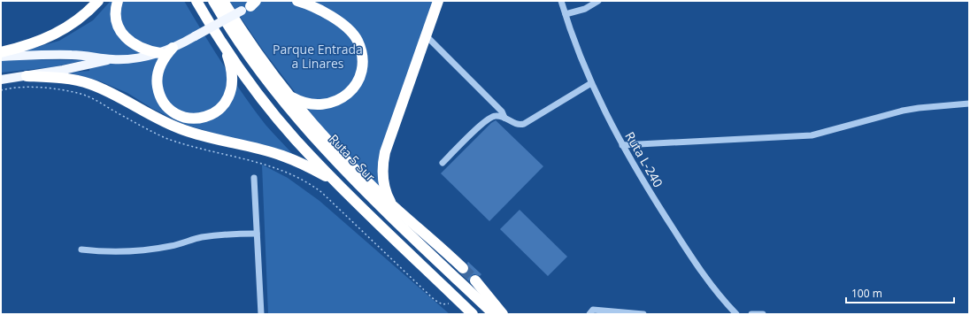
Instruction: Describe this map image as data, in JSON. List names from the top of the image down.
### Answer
{
  "streets": {
    "highway": ["Ruta 5 Sur"],
    "street": ["Ruta L-240"]
  },
  "parks": ["Parque Entrada a Linares"],
  "scale_bar": "100 m"
}
